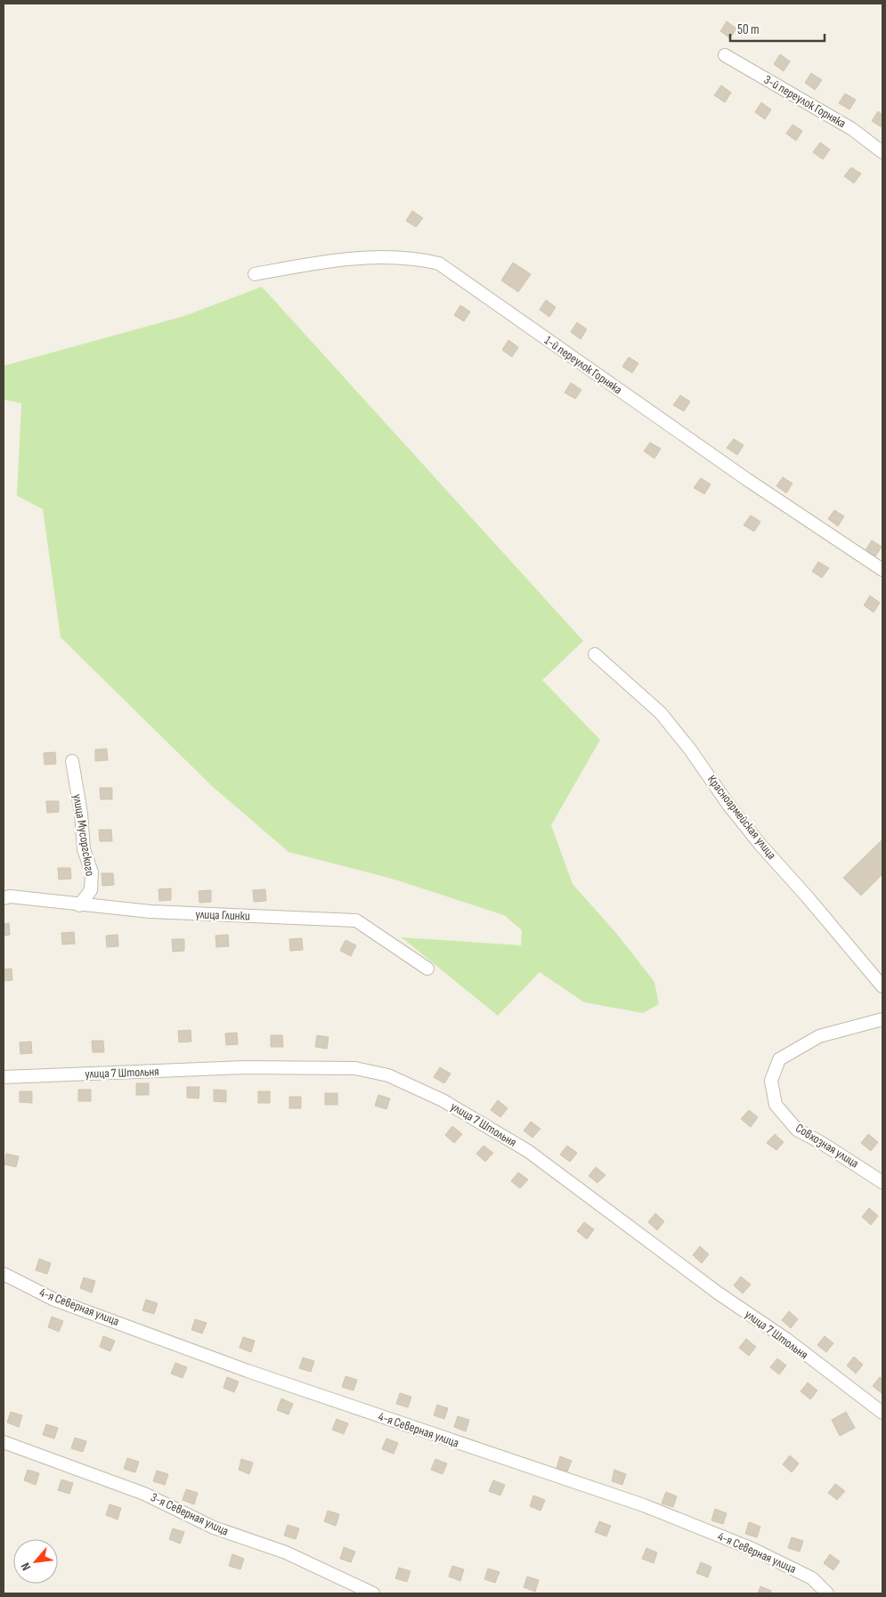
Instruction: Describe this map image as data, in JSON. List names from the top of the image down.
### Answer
{
  "streets": {
    "street": [
      "3-й переулок Горняка",
      "1-й переулок Горняка",
      "Красноармейская улица",
      "улица Мусоргского",
      "улица Глинки",
      "улица 7 Штольня",
      "Совхозная улица",
      "4-я Северная улица",
      "3-я Северная улица"
    ]
  },
  "crossings": [
    ["улица Мусоргского", "улица Глинки"]
  ],
  "scale_bar": "50 m",
  "north": "bottom left"
}
